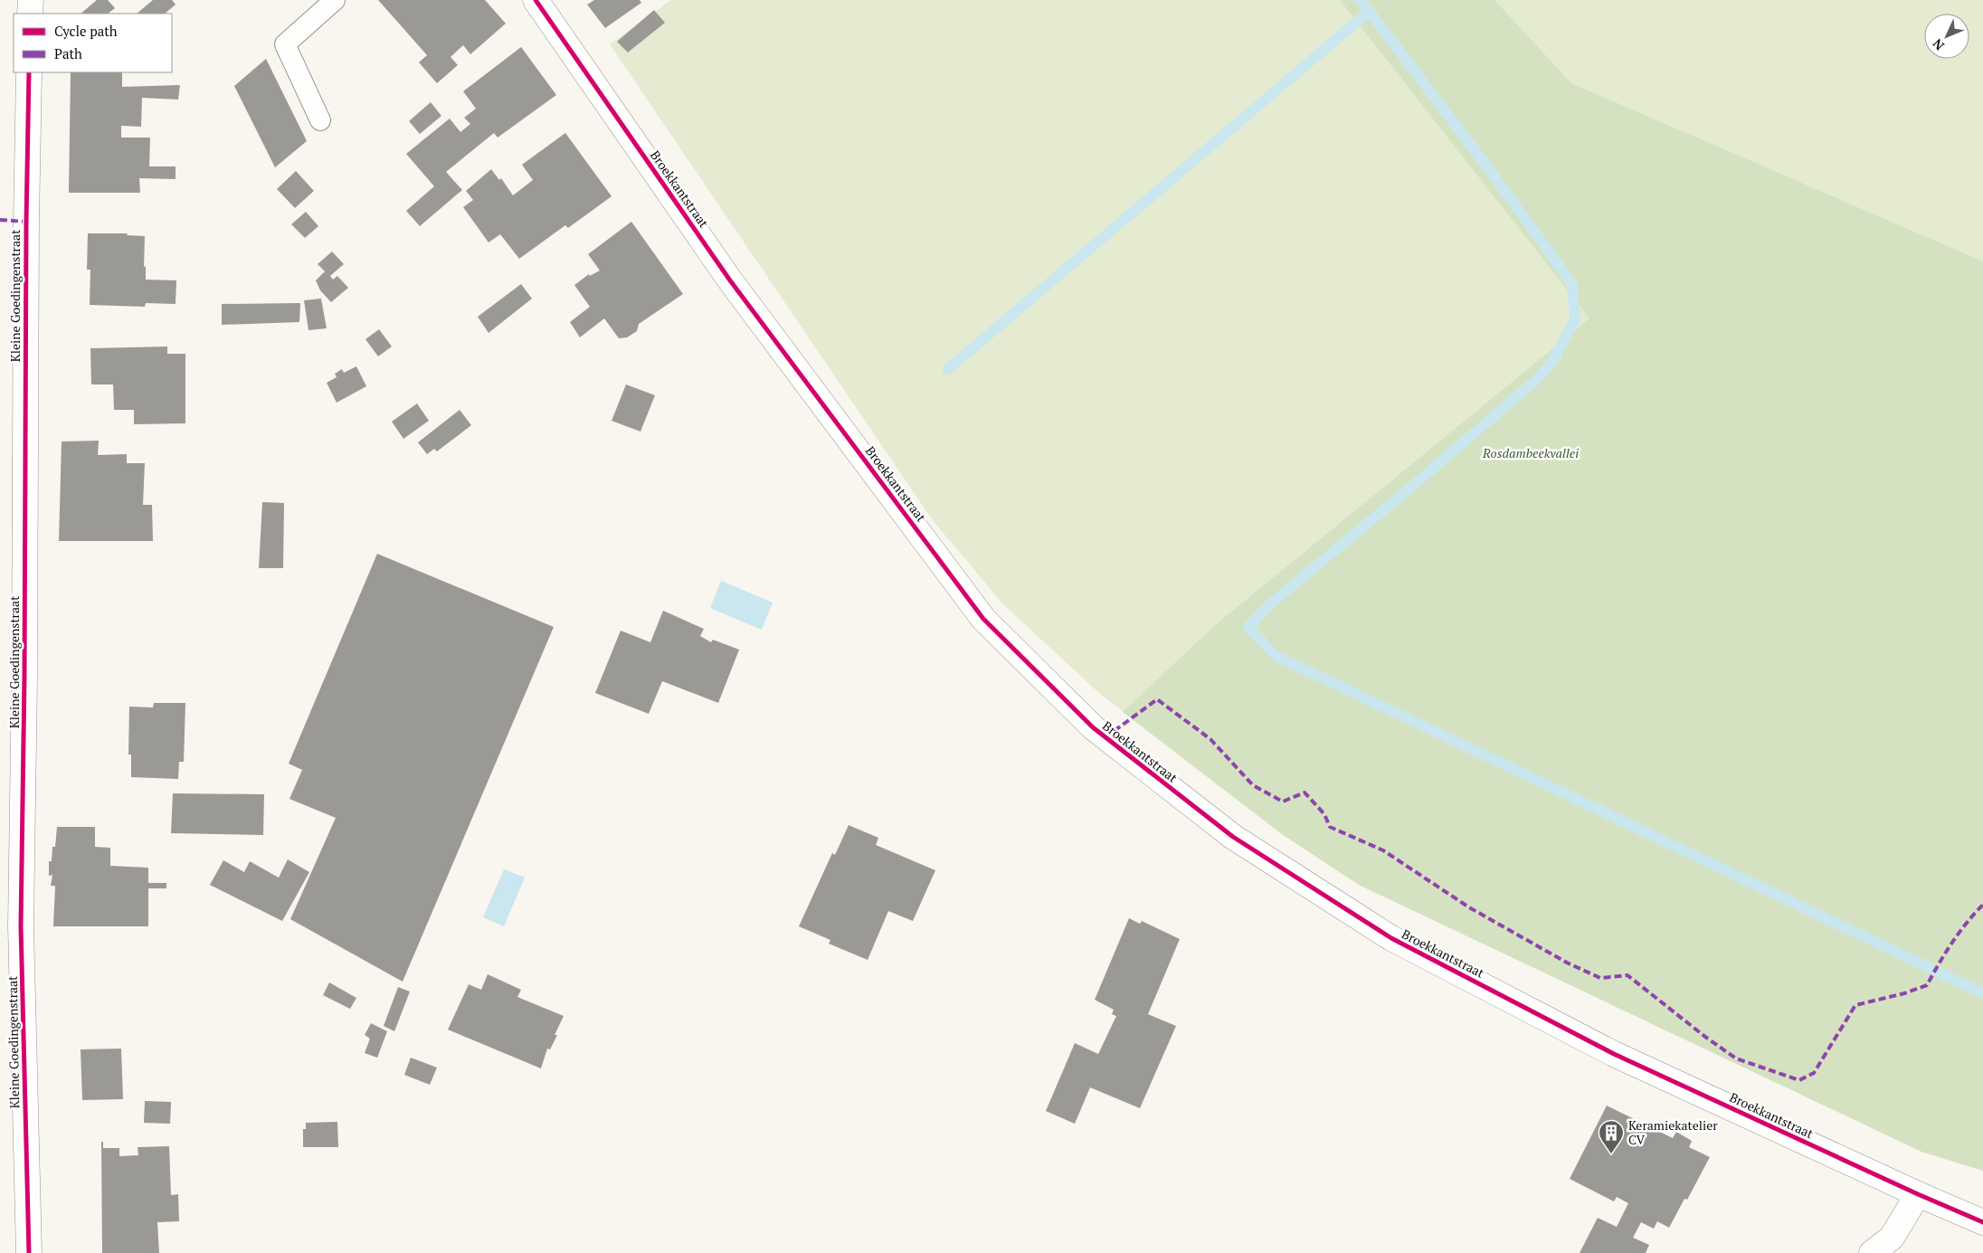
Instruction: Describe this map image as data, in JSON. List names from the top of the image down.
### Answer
{
  "streets": {
    "street": ["Broekkantstraat", "Kleine Goedingenstraat"]
  },
  "parks": ["Rosdambeekvallei"],
  "places": {
    "building": ["Keramiekatelier CV"]
  },
  "legend": ["Cycle path", "Path"],
  "north": "bottom left"
}
